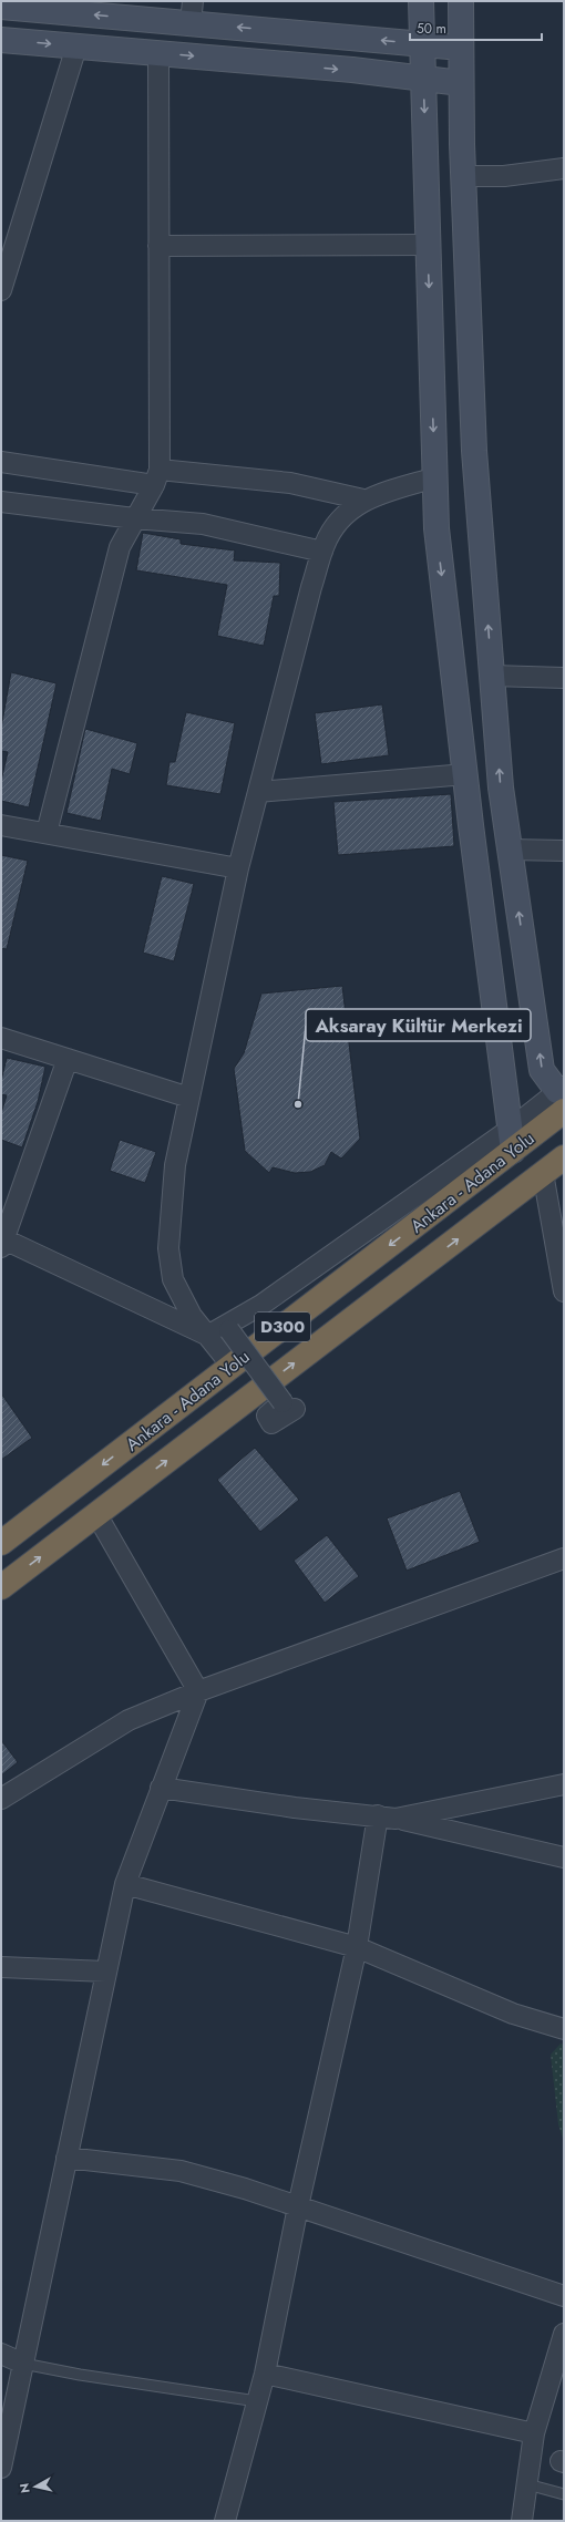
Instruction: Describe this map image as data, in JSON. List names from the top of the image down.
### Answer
{
  "streets": {
    "highway": ["Ankara - Adana Yolu", "D300"]
  },
  "places": ["Aksaray Kültür Merkezi"],
  "scale_bar": "50 m",
  "north": "left"
}
